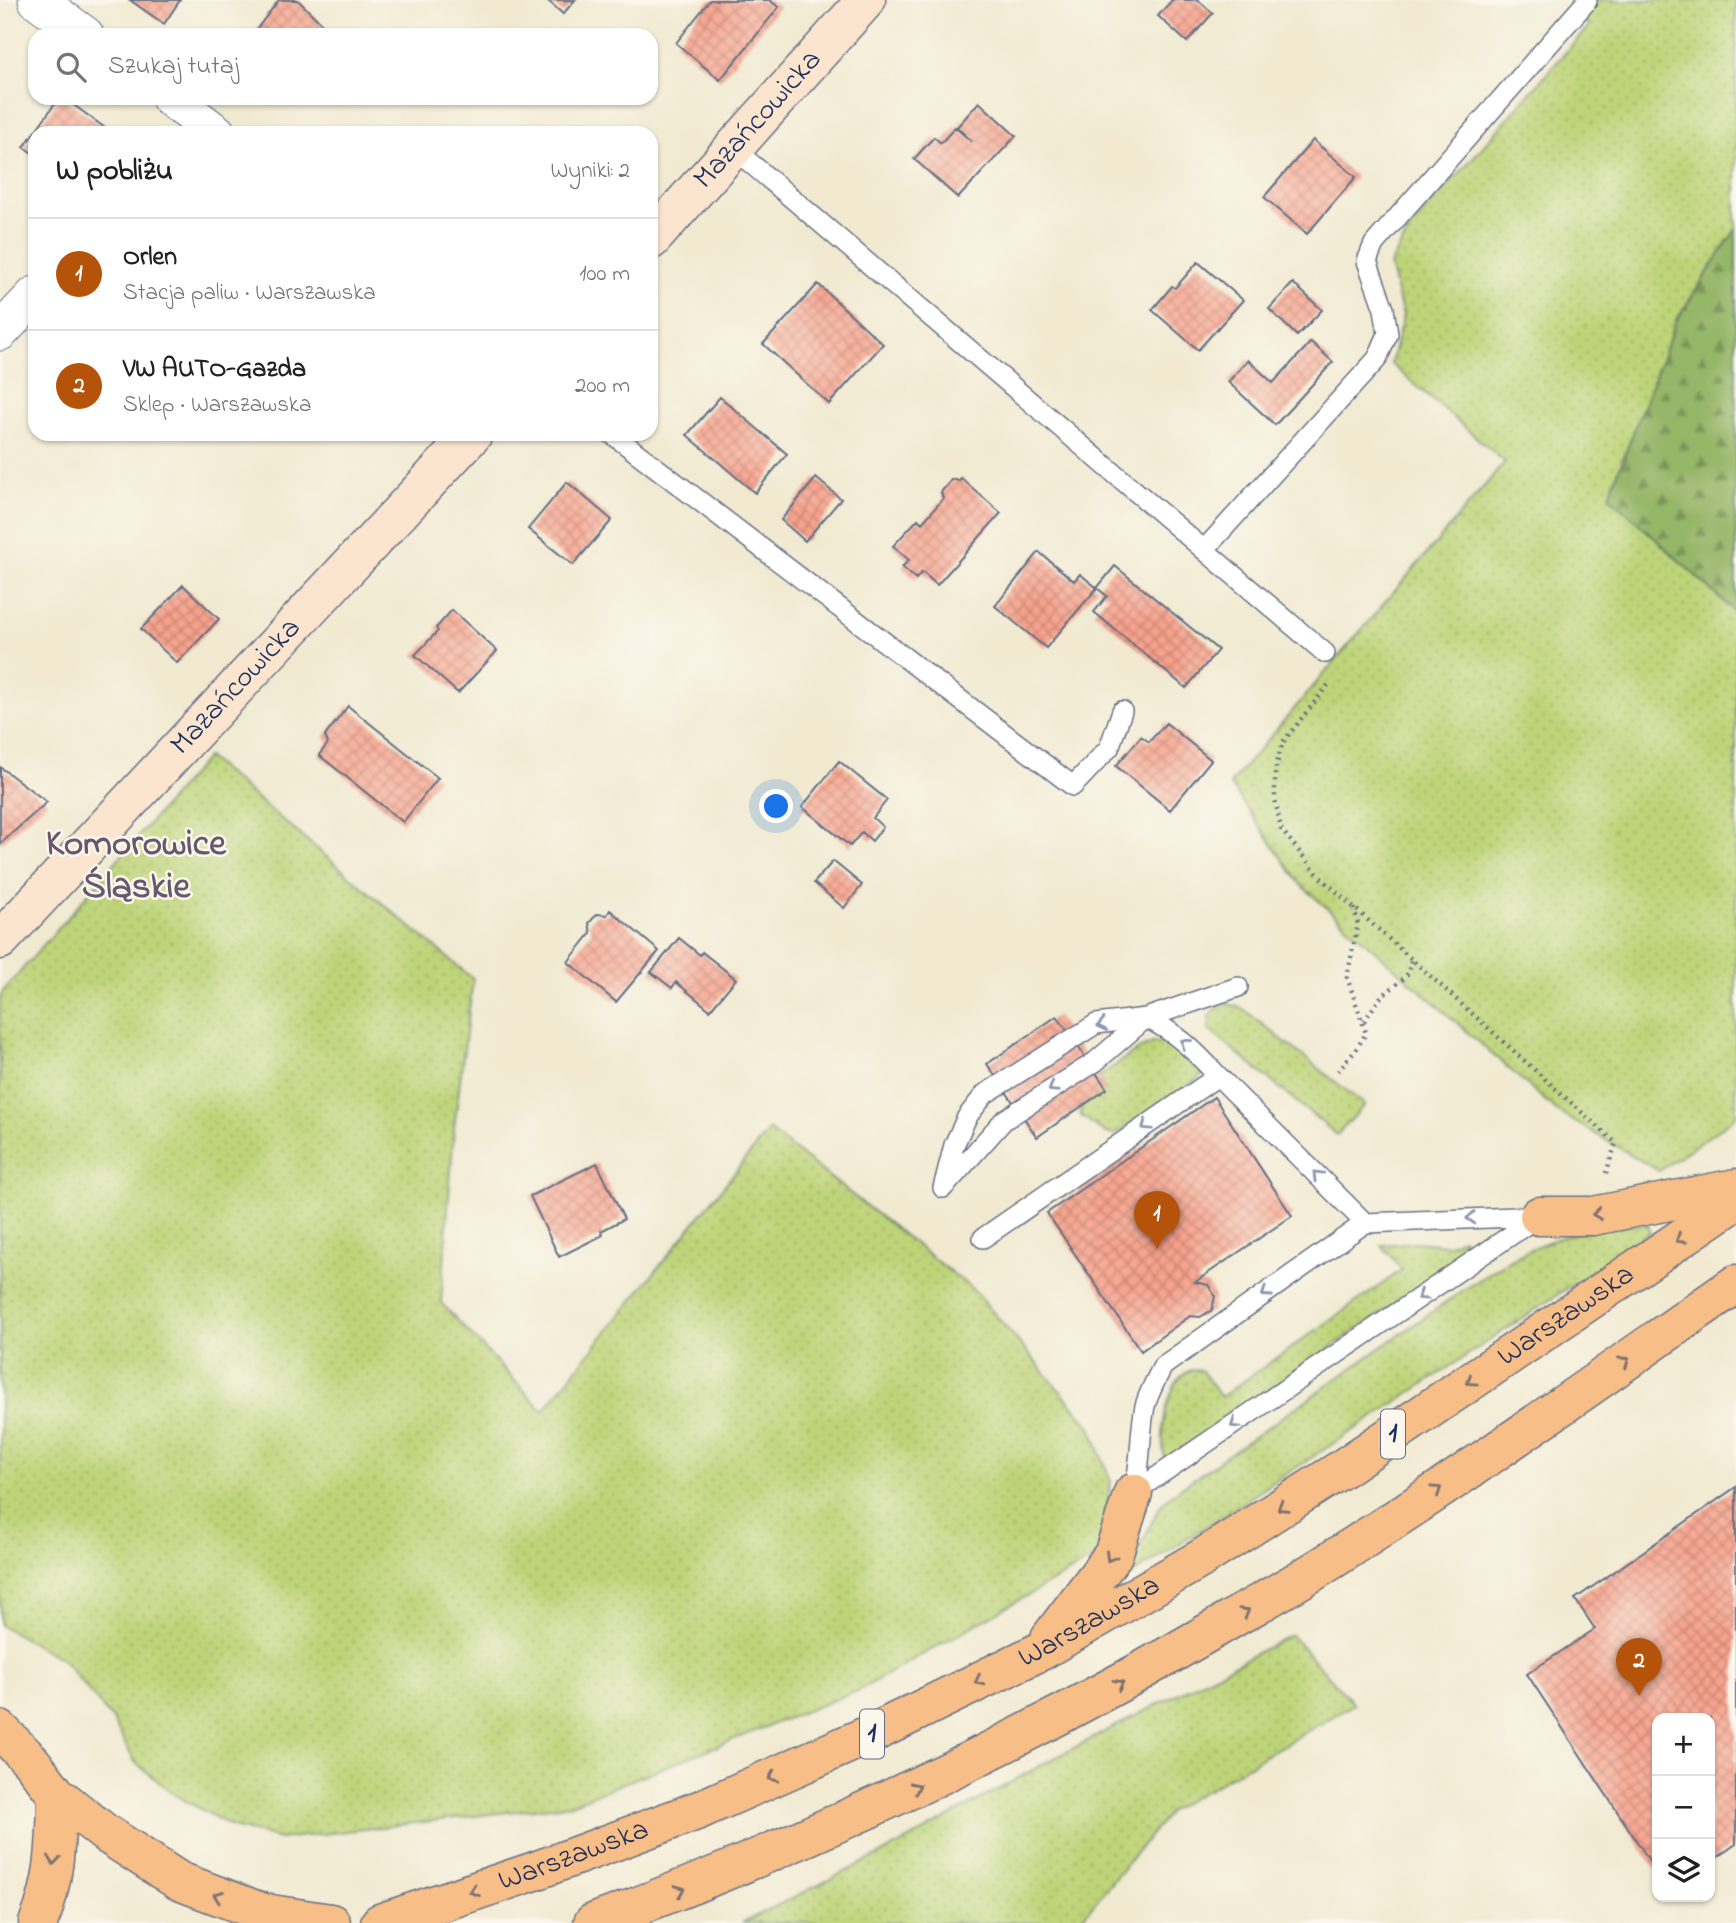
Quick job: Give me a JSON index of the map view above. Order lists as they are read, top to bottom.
{
  "streets": {
    "main road": ["Warszawska", "1"],
    "street": ["Mazańcowicka"]
  },
  "districts": ["Komorowice Śląskie"],
  "page": {
    "search": "Szukaj tutaj",
    "heading": ["W pobliżu", "Wyniki: 2"],
    "list": [
      {
        "mark": "1",
        "name": "Orlen",
        "note": "Stacja paliw · Warszawska",
        "value": "100 m"
      },
      {
        "mark": "2",
        "name": "VW AUTO-Gazda",
        "note": "Sklep · Warszawska",
        "value": "200 m"
      }
    ],
    "pins": ["1", "2"],
    "map_buttons": ["+", "−"]
  }
}
